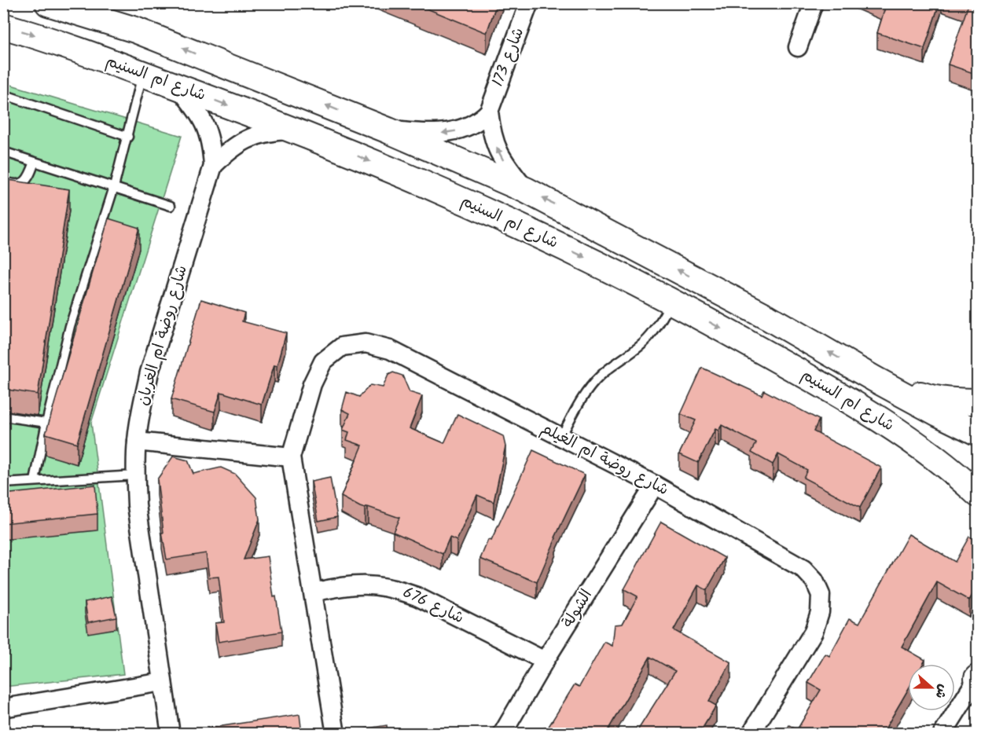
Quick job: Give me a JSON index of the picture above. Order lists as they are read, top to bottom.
{
  "streets": {
    "main road": ["شارع ام السنيم"],
    "street": [
      "شارع 173",
      "شارع روضة ام الغربان",
      "شارع روضة ام الغيلم",
      "شارع 676",
      "الشولة"
    ]
  },
  "crossings": [
    ["شارع ام السنيم", "شارع روضة ام الغربان"],
    ["شارع روضة ام الغيلم", "شارع 676"],
    ["شارع روضة ام الغيلم", "الشولة"],
    ["شارع 676", "الشولة"]
  ],
  "north": "right"
}
